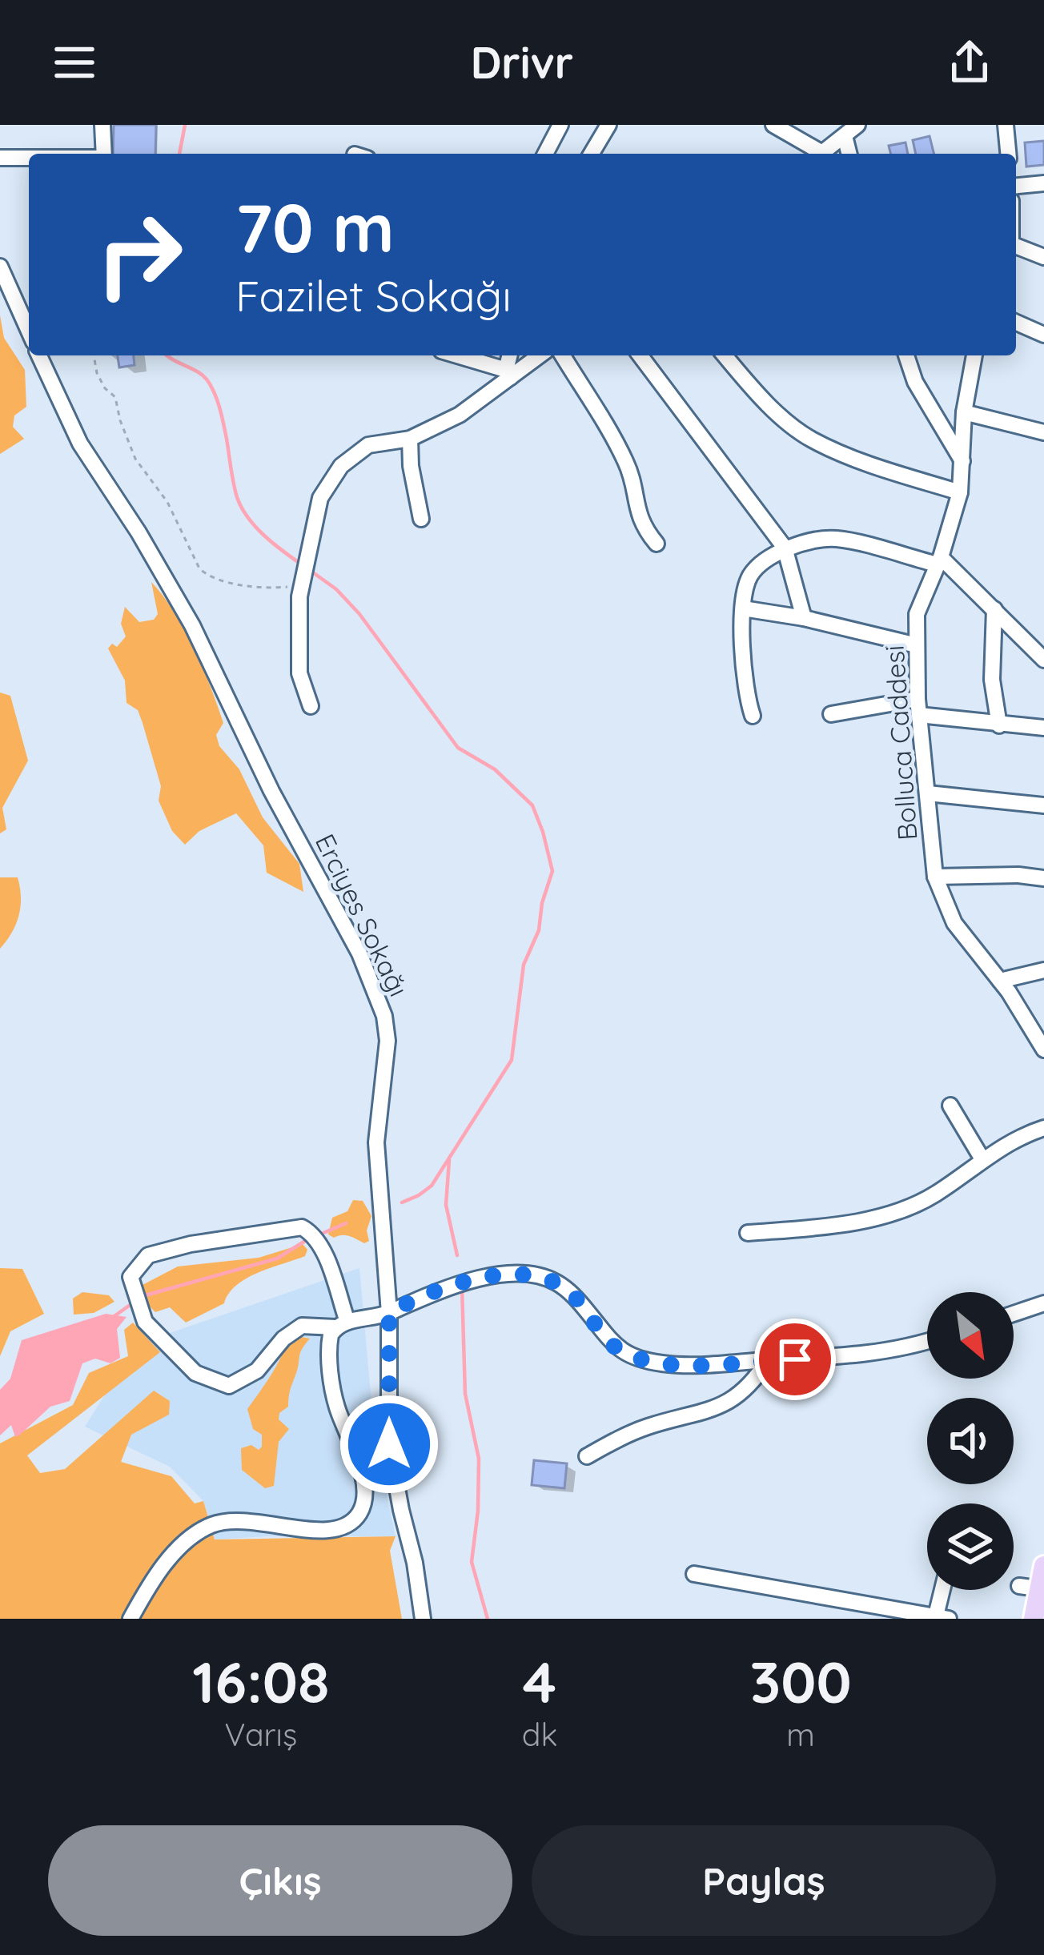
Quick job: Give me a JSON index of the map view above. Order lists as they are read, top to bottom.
{
  "streets": {
    "street": ["Bolluca Caddesi", "Erciyes Sokağı"]
  },
  "north": "bottom right",
  "page": {
    "header": "Drivr",
    "turn": ["70 m", "Fazilet Sokağı"],
    "eta": [
      "16:08",
      "Varış",
      "4",
      "dk",
      "300",
      "m"
    ],
    "buttons": ["Çıkış", "Paylaş"]
  }
}
